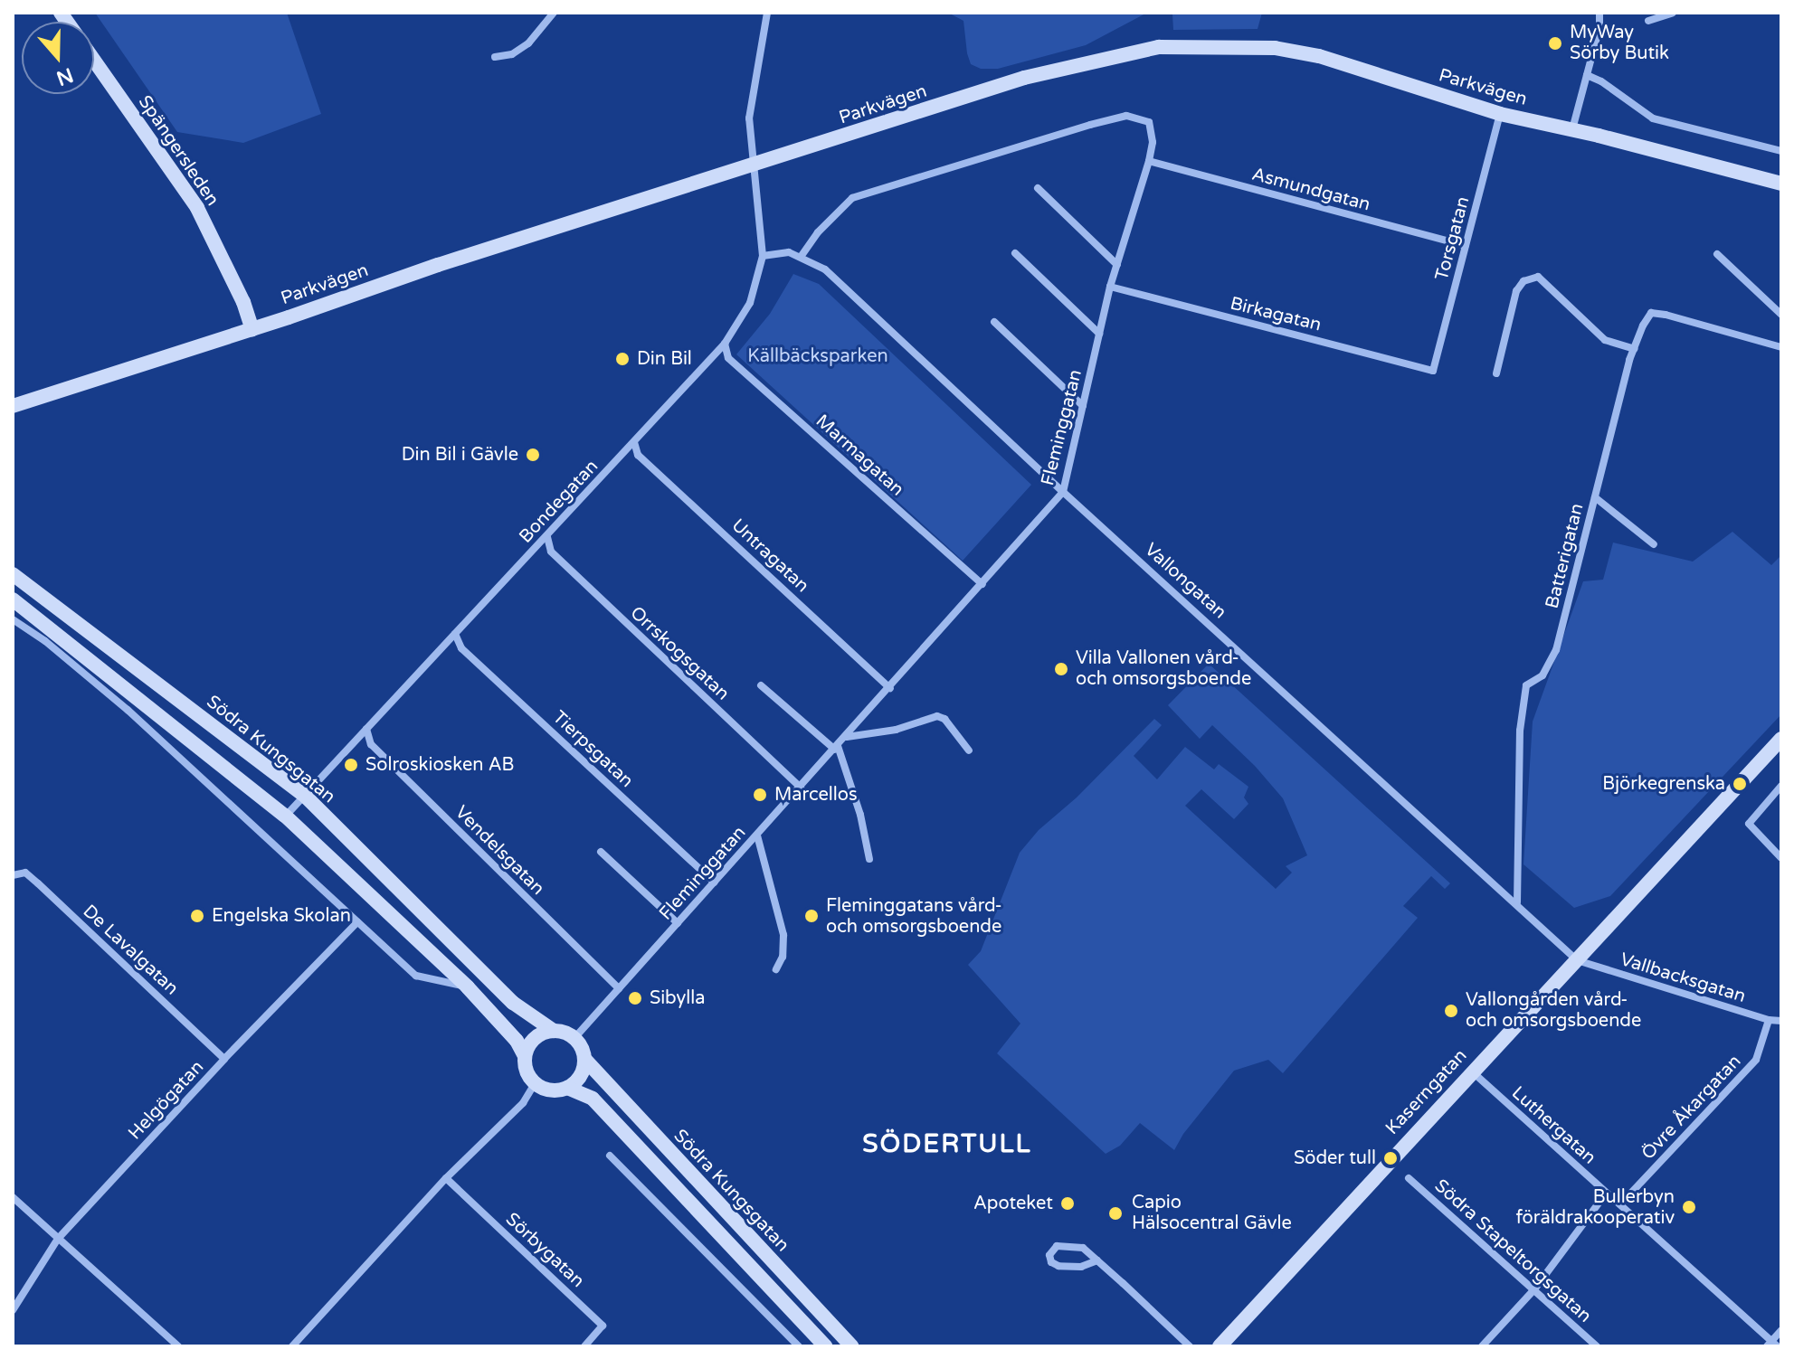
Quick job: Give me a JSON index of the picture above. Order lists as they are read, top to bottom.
{
  "streets": {
    "main road": [
      "Parkvägen",
      "Spängersleden",
      "Södra Kungsgatan",
      "Kaserngatan"
    ],
    "street": [
      "Asmundgatan",
      "Torsgatan",
      "Birkagatan",
      "Fleminggatan",
      "Marmagatan",
      "Bondegatan",
      "Untragatan",
      "Batterigatan",
      "Vallongatan",
      "Orrskogsgatan",
      "Tierpsgatan",
      "Vendelsgatan",
      "De Lavalgatan",
      "Vallbacksgatan",
      "Helgögatan",
      "Övre Åkargatan",
      "Luthergatan",
      "Sörbygatan",
      "Södra Stapeltorgsgatan"
    ]
  },
  "crossings": [
    ["Parkvägen", "Spängersleden"],
    ["Parkvägen", "Torsgatan"],
    ["Parkvägen", "Bondegatan"],
    ["Asmundgatan", "Torsgatan"],
    ["Asmundgatan", "Fleminggatan"],
    ["Torsgatan", "Birkagatan"],
    ["Birkagatan", "Fleminggatan"],
    ["Fleminggatan", "Marmagatan"],
    ["Fleminggatan", "Untragatan"],
    ["Fleminggatan", "Vallongatan"],
    ["Fleminggatan", "Orrskogsgatan"],
    ["Fleminggatan", "Södra Kungsgatan"],
    ["Fleminggatan", "Tierpsgatan"],
    ["Fleminggatan", "Vendelsgatan"],
    ["Marmagatan", "Bondegatan"],
    ["Bondegatan", "Untragatan"],
    ["Bondegatan", "Vallongatan"],
    ["Bondegatan", "Orrskogsgatan"],
    ["Bondegatan", "Södra Kungsgatan"],
    ["Bondegatan", "Tierpsgatan"],
    ["Bondegatan", "Vendelsgatan"],
    ["Batterigatan", "Vallongatan"],
    ["Vallongatan", "Vallbacksgatan"],
    ["Vallongatan", "Kaserngatan"],
    ["De Lavalgatan", "Helgögatan"],
    ["Vallbacksgatan", "Kaserngatan"],
    ["Vallbacksgatan", "Övre Åkargatan"],
    ["Kaserngatan", "Luthergatan"],
    ["Övre Åkargatan", "Luthergatan"]
  ],
  "districts": ["SÖDERTULL"],
  "parks": ["Källbäcksparken"],
  "places": [
    "MyWay Sörby Butik",
    "Din Bil",
    "Din Bil i Gävle",
    "Villa Vallonen vård- och omsorgsboende",
    "Solroskiosken AB",
    "Björkegrenska",
    "Marcellos",
    "Engelska Skolan",
    "Fleminggatans vård- och omsorgsboende",
    "Sibylla",
    "Vallongården vård- och omsorgsboende",
    "Söder tull",
    "Apoteket",
    "Bullerbyn föräldrakooperativ",
    "Capio Hälsocentral Gävle"
  ],
  "north": "bottom"
}
